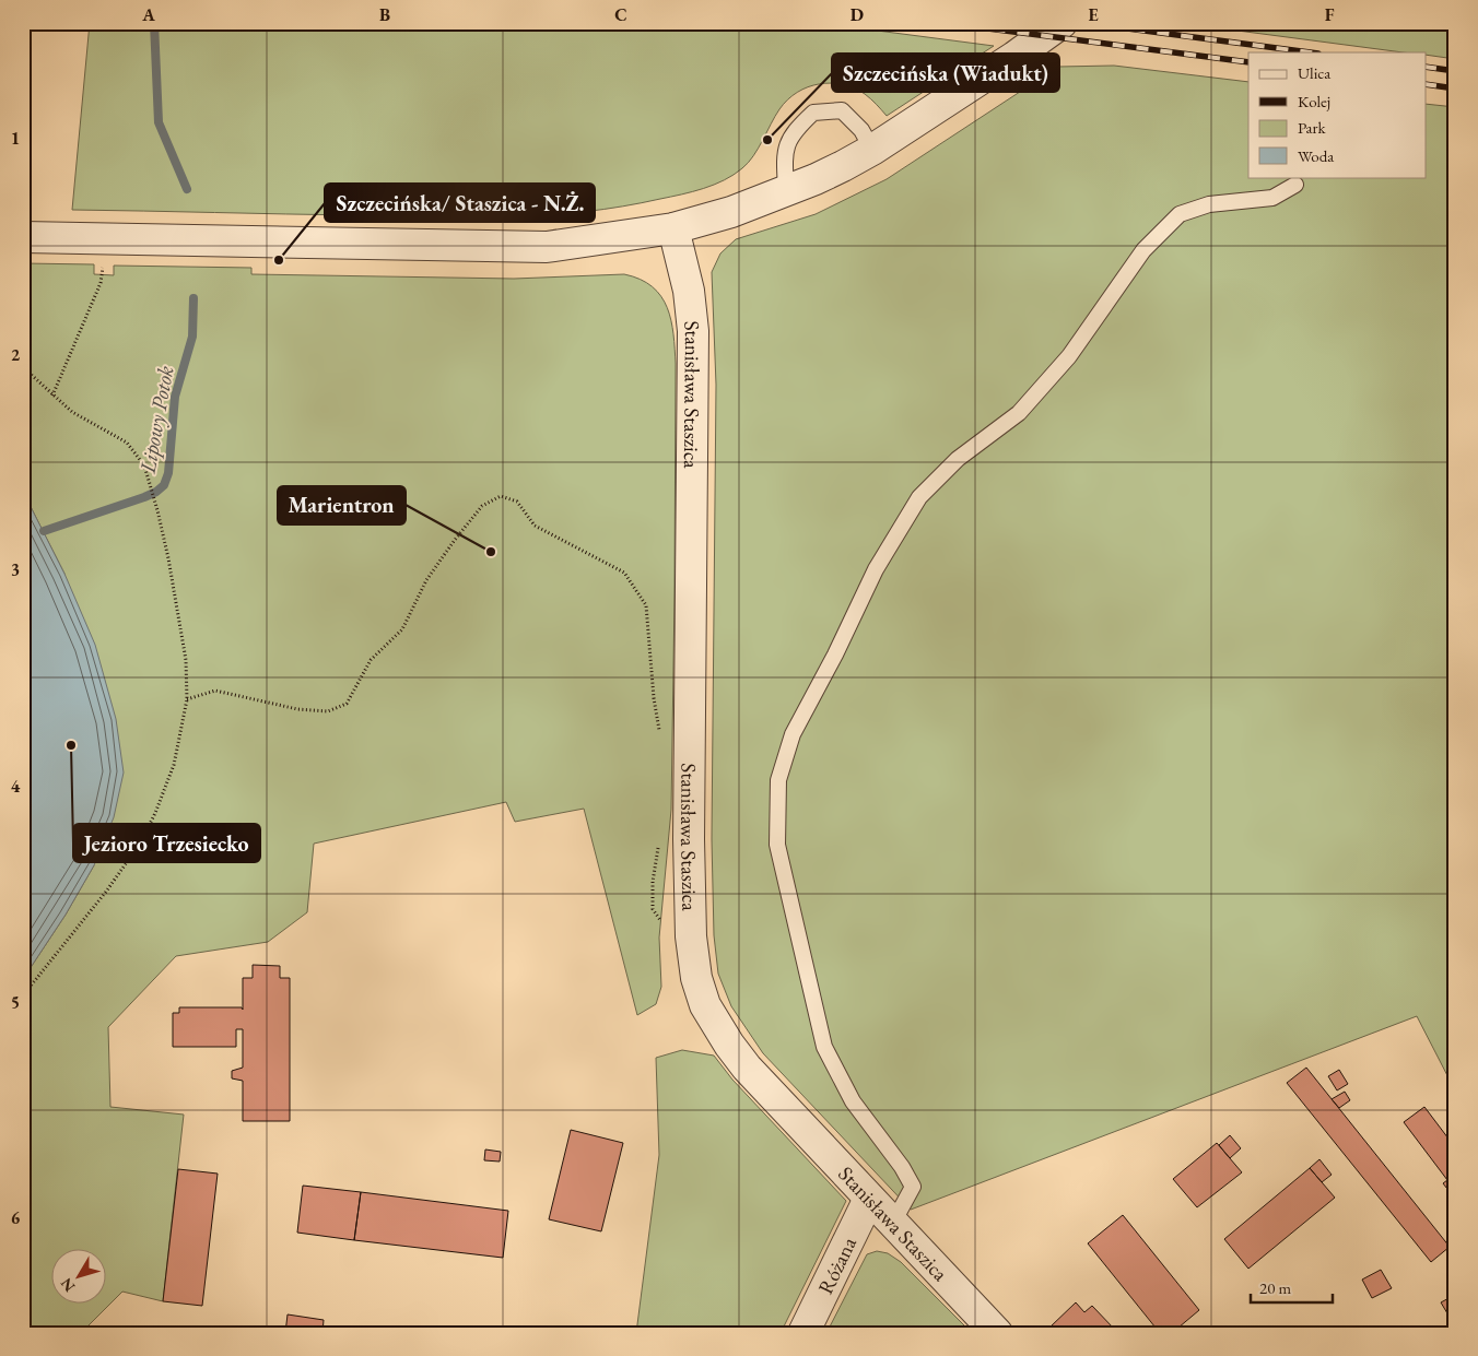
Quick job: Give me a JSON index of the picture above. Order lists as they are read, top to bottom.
{
  "streets": {
    "street": ["Stanisława Staszica", "Różana"]
  },
  "crossings": [
    ["Stanisława Staszica", "Różana"]
  ],
  "water": ["Lipowy Potok"],
  "places": [
    "Szczecińska (Wiadukt)",
    "Szczecińska/ Staszica - N.Ż.",
    "Marientron",
    "Jezioro Trzesiecko"
  ],
  "legend": [
    "Ulica",
    "Kolej",
    "Park",
    "Woda"
  ],
  "scale_bar": "20 m",
  "north": "bottom left",
  "grid": {
    "columns": [
      "A",
      "B",
      "C",
      "D",
      "E",
      "F"
    ],
    "rows": [
      "1",
      "2",
      "3",
      "4",
      "5",
      "6"
    ]
  }
}
